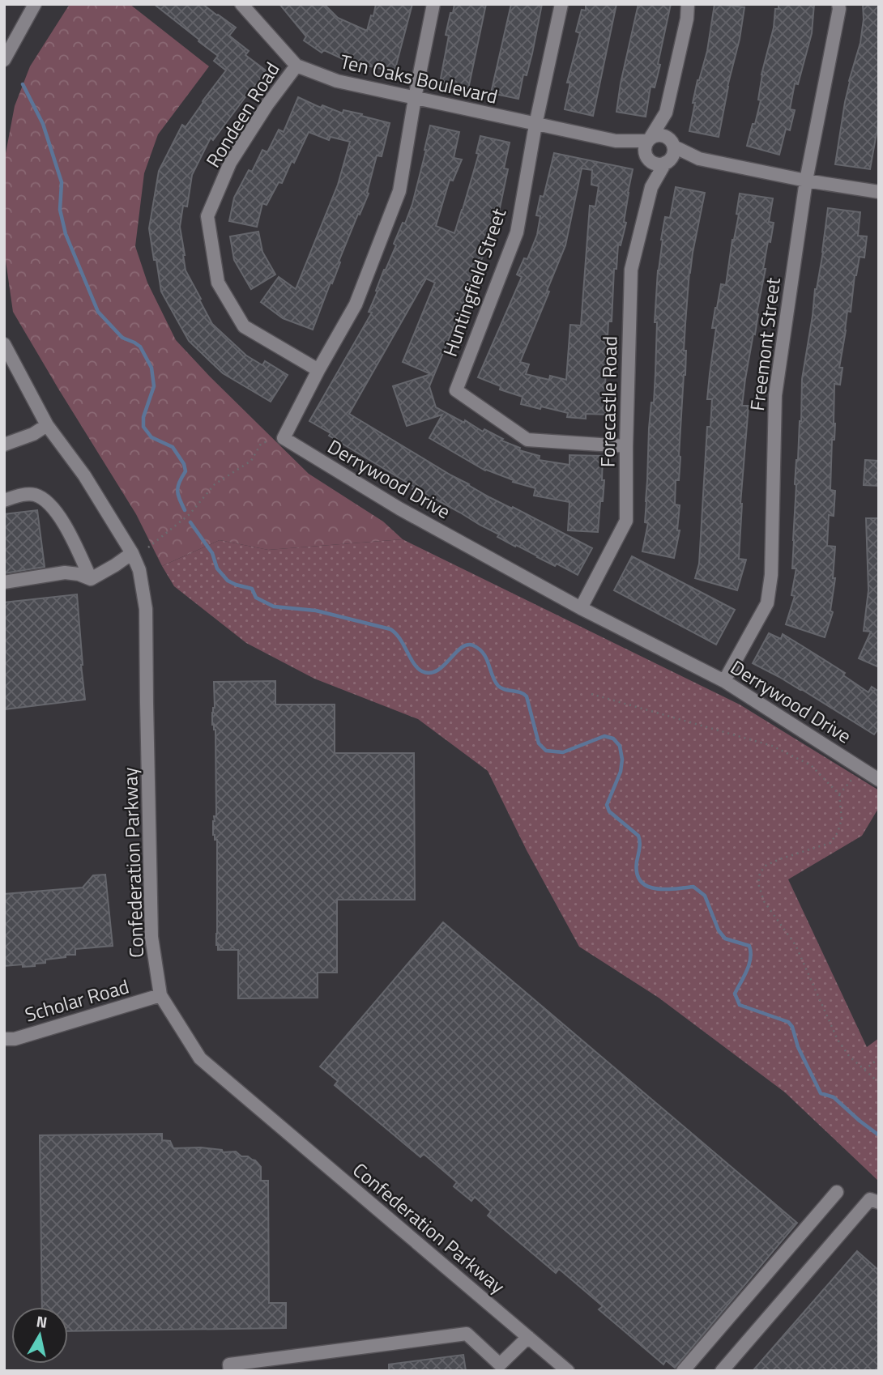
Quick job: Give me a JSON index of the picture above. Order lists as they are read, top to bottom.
{
  "streets": {
    "street": [
      "Ten Oaks Boulevard",
      "Rondeen Road",
      "Huntingfield Street",
      "Freemont Street",
      "Forecastle Road",
      "Derrywood Drive",
      "Confederation Parkway",
      "Scholar Road"
    ]
  },
  "crossings": [
    ["Ten Oaks Boulevard", "Rondeen Road"],
    ["Ten Oaks Boulevard", "Huntingfield Street"],
    ["Ten Oaks Boulevard", "Forecastle Road"],
    ["Huntingfield Street", "Forecastle Road"],
    ["Freemont Street", "Derrywood Drive"],
    ["Forecastle Road", "Derrywood Drive"],
    ["Confederation Parkway", "Scholar Road"]
  ],
  "north": "top"
}
